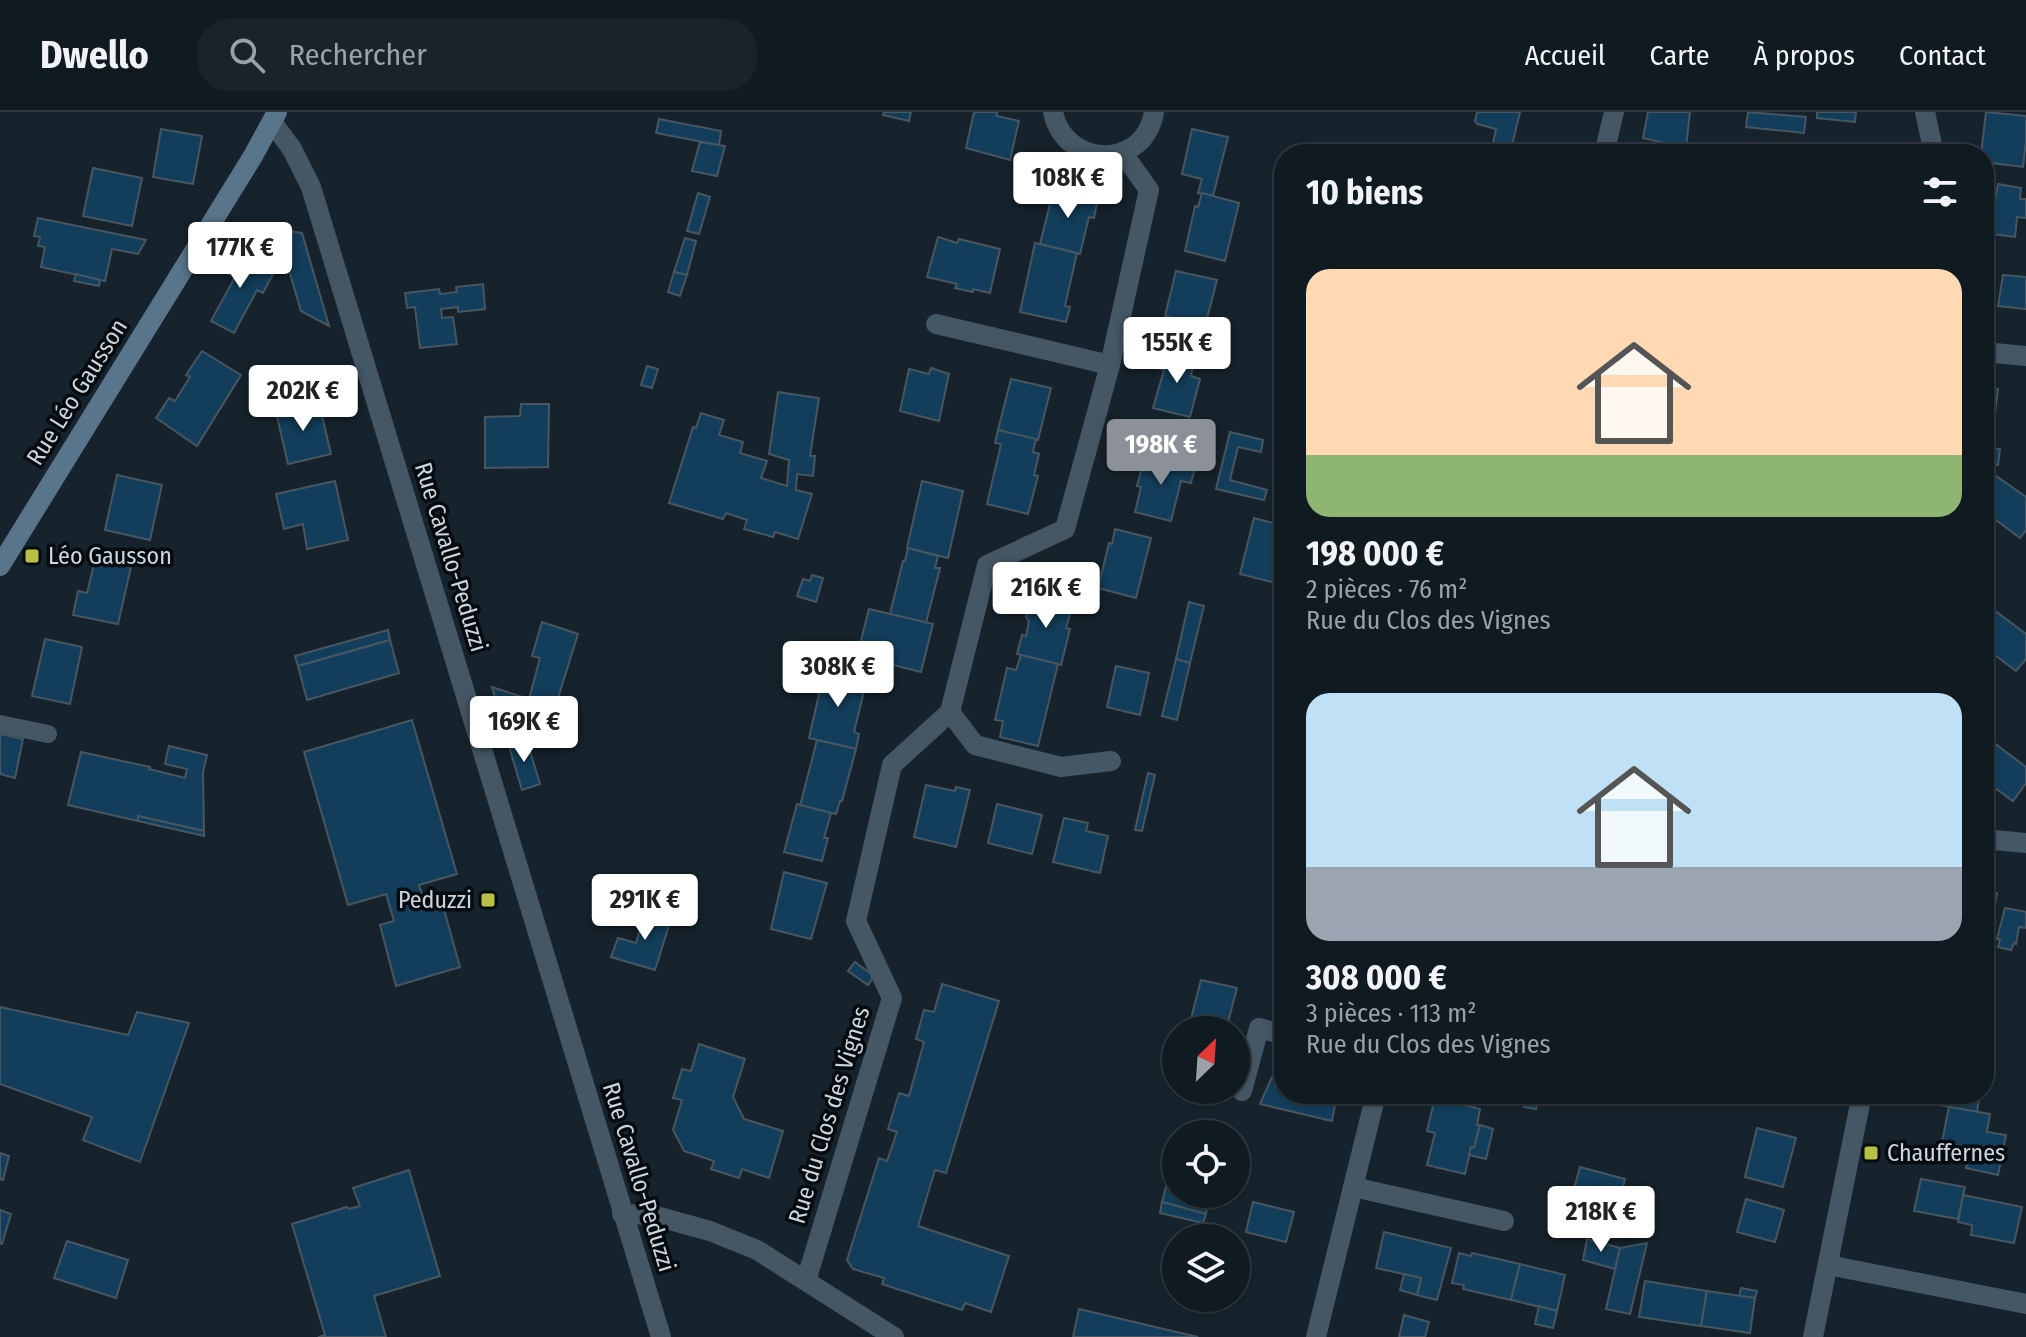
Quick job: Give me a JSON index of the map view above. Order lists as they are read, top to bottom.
{
  "streets": {
    "street": ["Rue Léo Gausson", "Rue Cavallo-Peduzzi", "Rue du Clos des Vignes"]
  },
  "crossings": [
    ["Rue Léo Gausson", "Rue Cavallo-Peduzzi"]
  ],
  "places": {
    "transit": ["Léo Gausson", "Peduzzi", "Chauffernes"]
  },
  "north": "top right",
  "page": {
    "header": "Dwello",
    "search": "Rechercher",
    "nav": [
      "Accueil",
      "Carte",
      "À propos",
      "Contact"
    ],
    "heading": "10 biens",
    "price": [
      "108K €",
      "177K €",
      "155K €",
      "202K €",
      "198K €",
      "216K €",
      "308K €",
      "169K €",
      "291K €",
      "218K €"
    ],
    "list": [
      {
        "name": "198 000 €",
        "note": "2 pièces · 76 m² · Rue du Clos des Vignes"
      },
      {
        "name": "308 000 €",
        "note": "3 pièces · 113 m² · Rue du Clos des Vignes"
      }
    ]
  }
}
